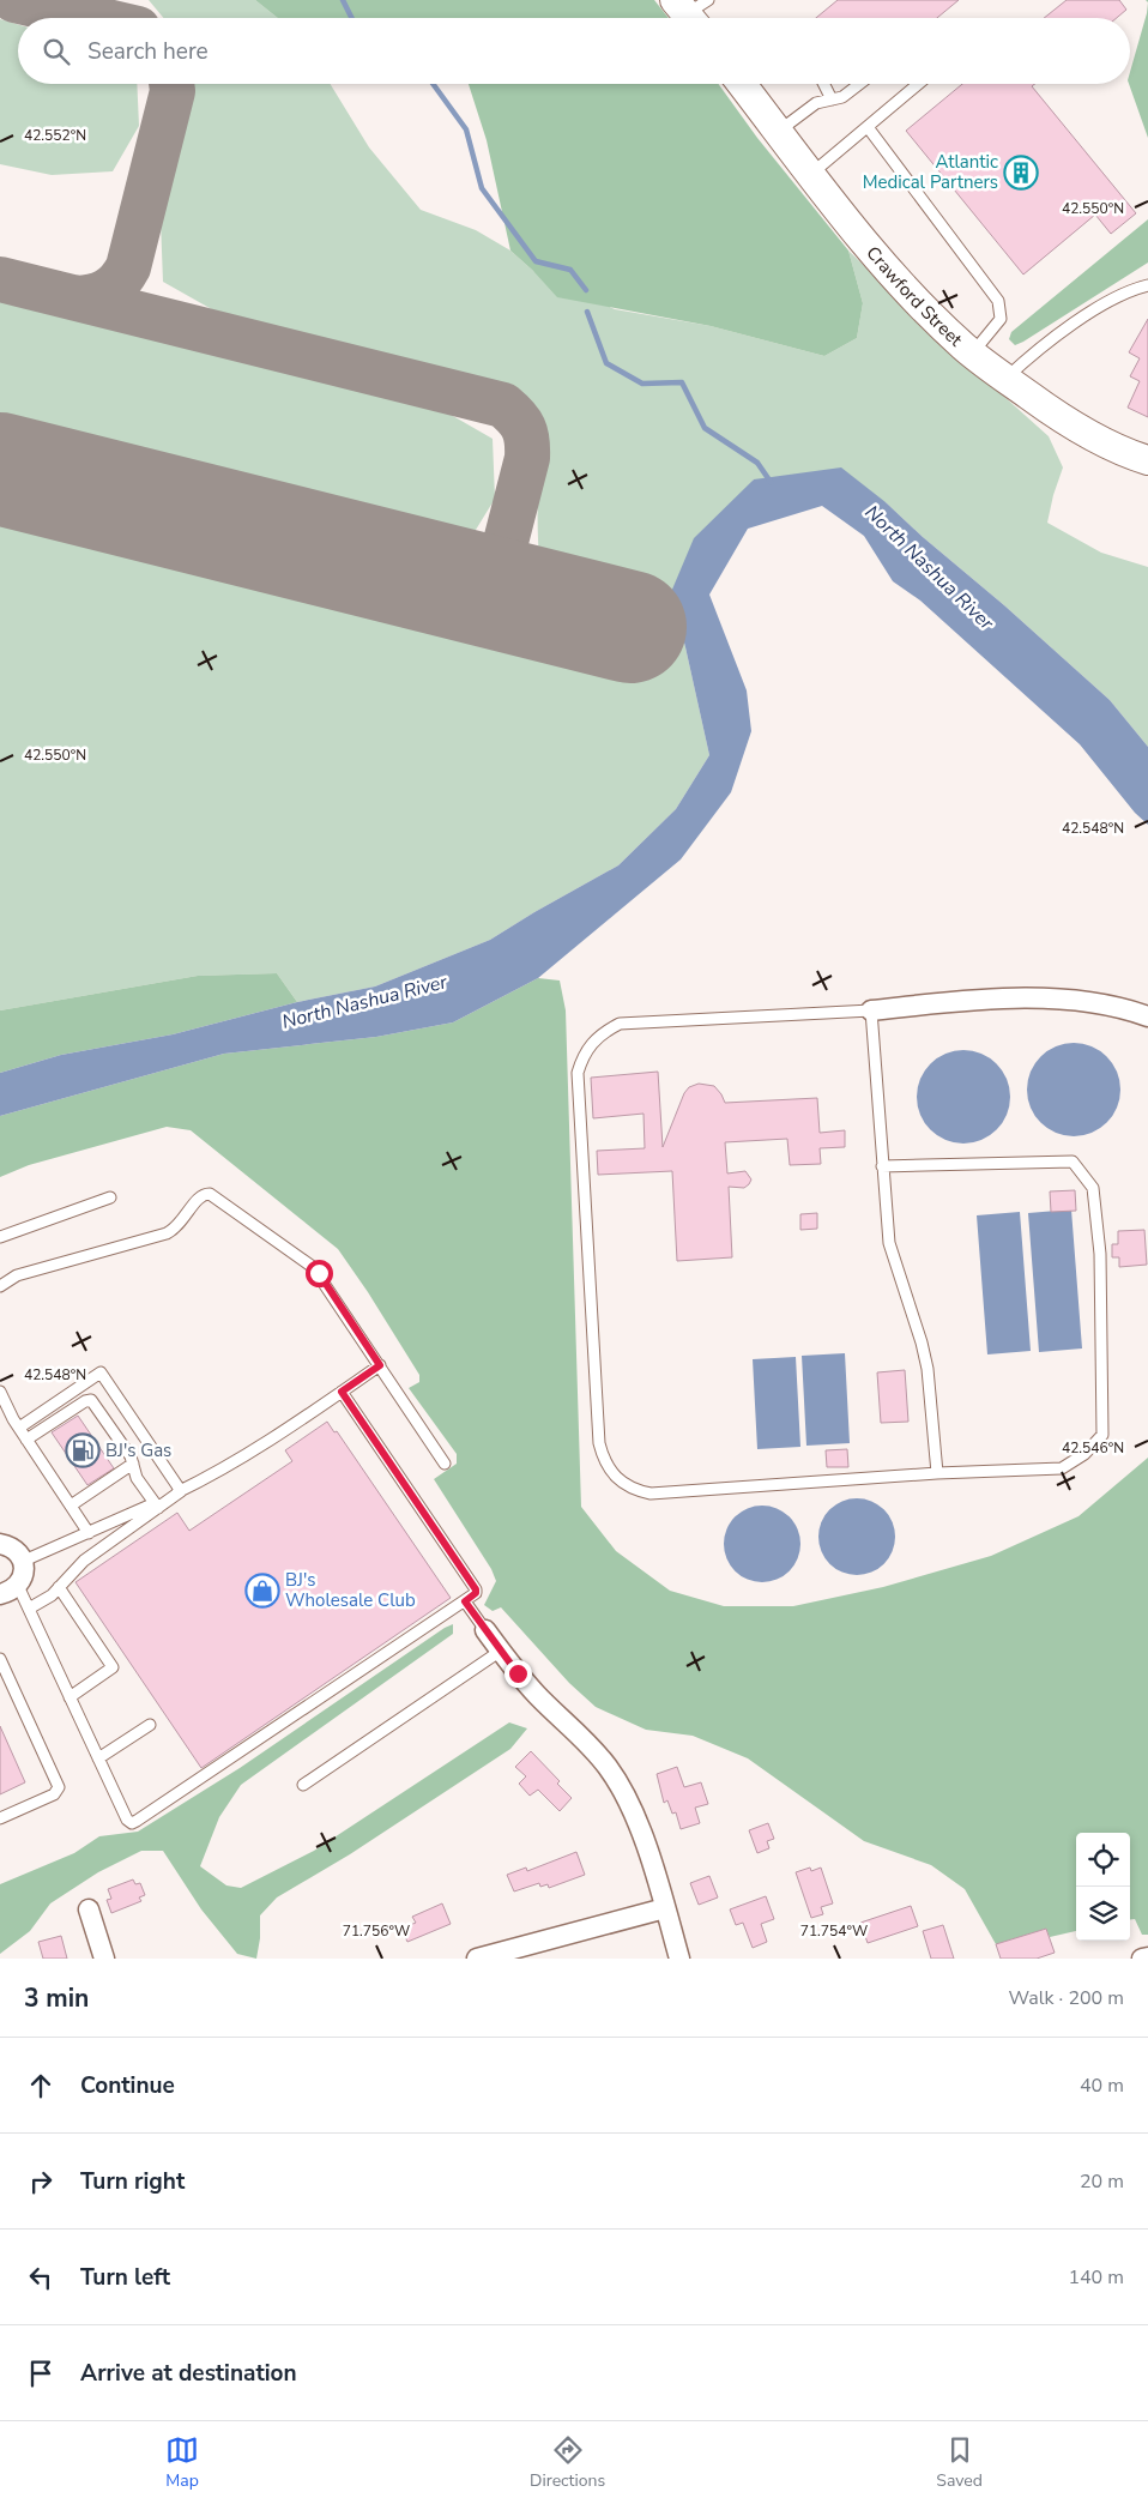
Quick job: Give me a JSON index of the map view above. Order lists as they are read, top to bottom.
{
  "streets": {
    "main road": ["Crawford Street"]
  },
  "water": ["North Nashua River"],
  "places": {
    "building": ["Atlantic Medical Partners"],
    "fuel station": ["BJ's Gas"],
    "shop": ["BJ's Wholesale Club"]
  },
  "page": {
    "search": "Search here",
    "heading": ["3 min", "Walk · 200 m"],
    "list": [
      ["Continue", "40 m"],
      ["Turn right", "20 m"],
      ["Turn left", "140 m"],
      "Arrive at destination"
    ],
    "nav": ["Map", "Directions", "Saved"]
  },
  "coordinates": [
    "42.552°N",
    "42.550°N",
    "42.548°N",
    "42.546°N",
    "71.756°W",
    "71.754°W"
  ]
}
